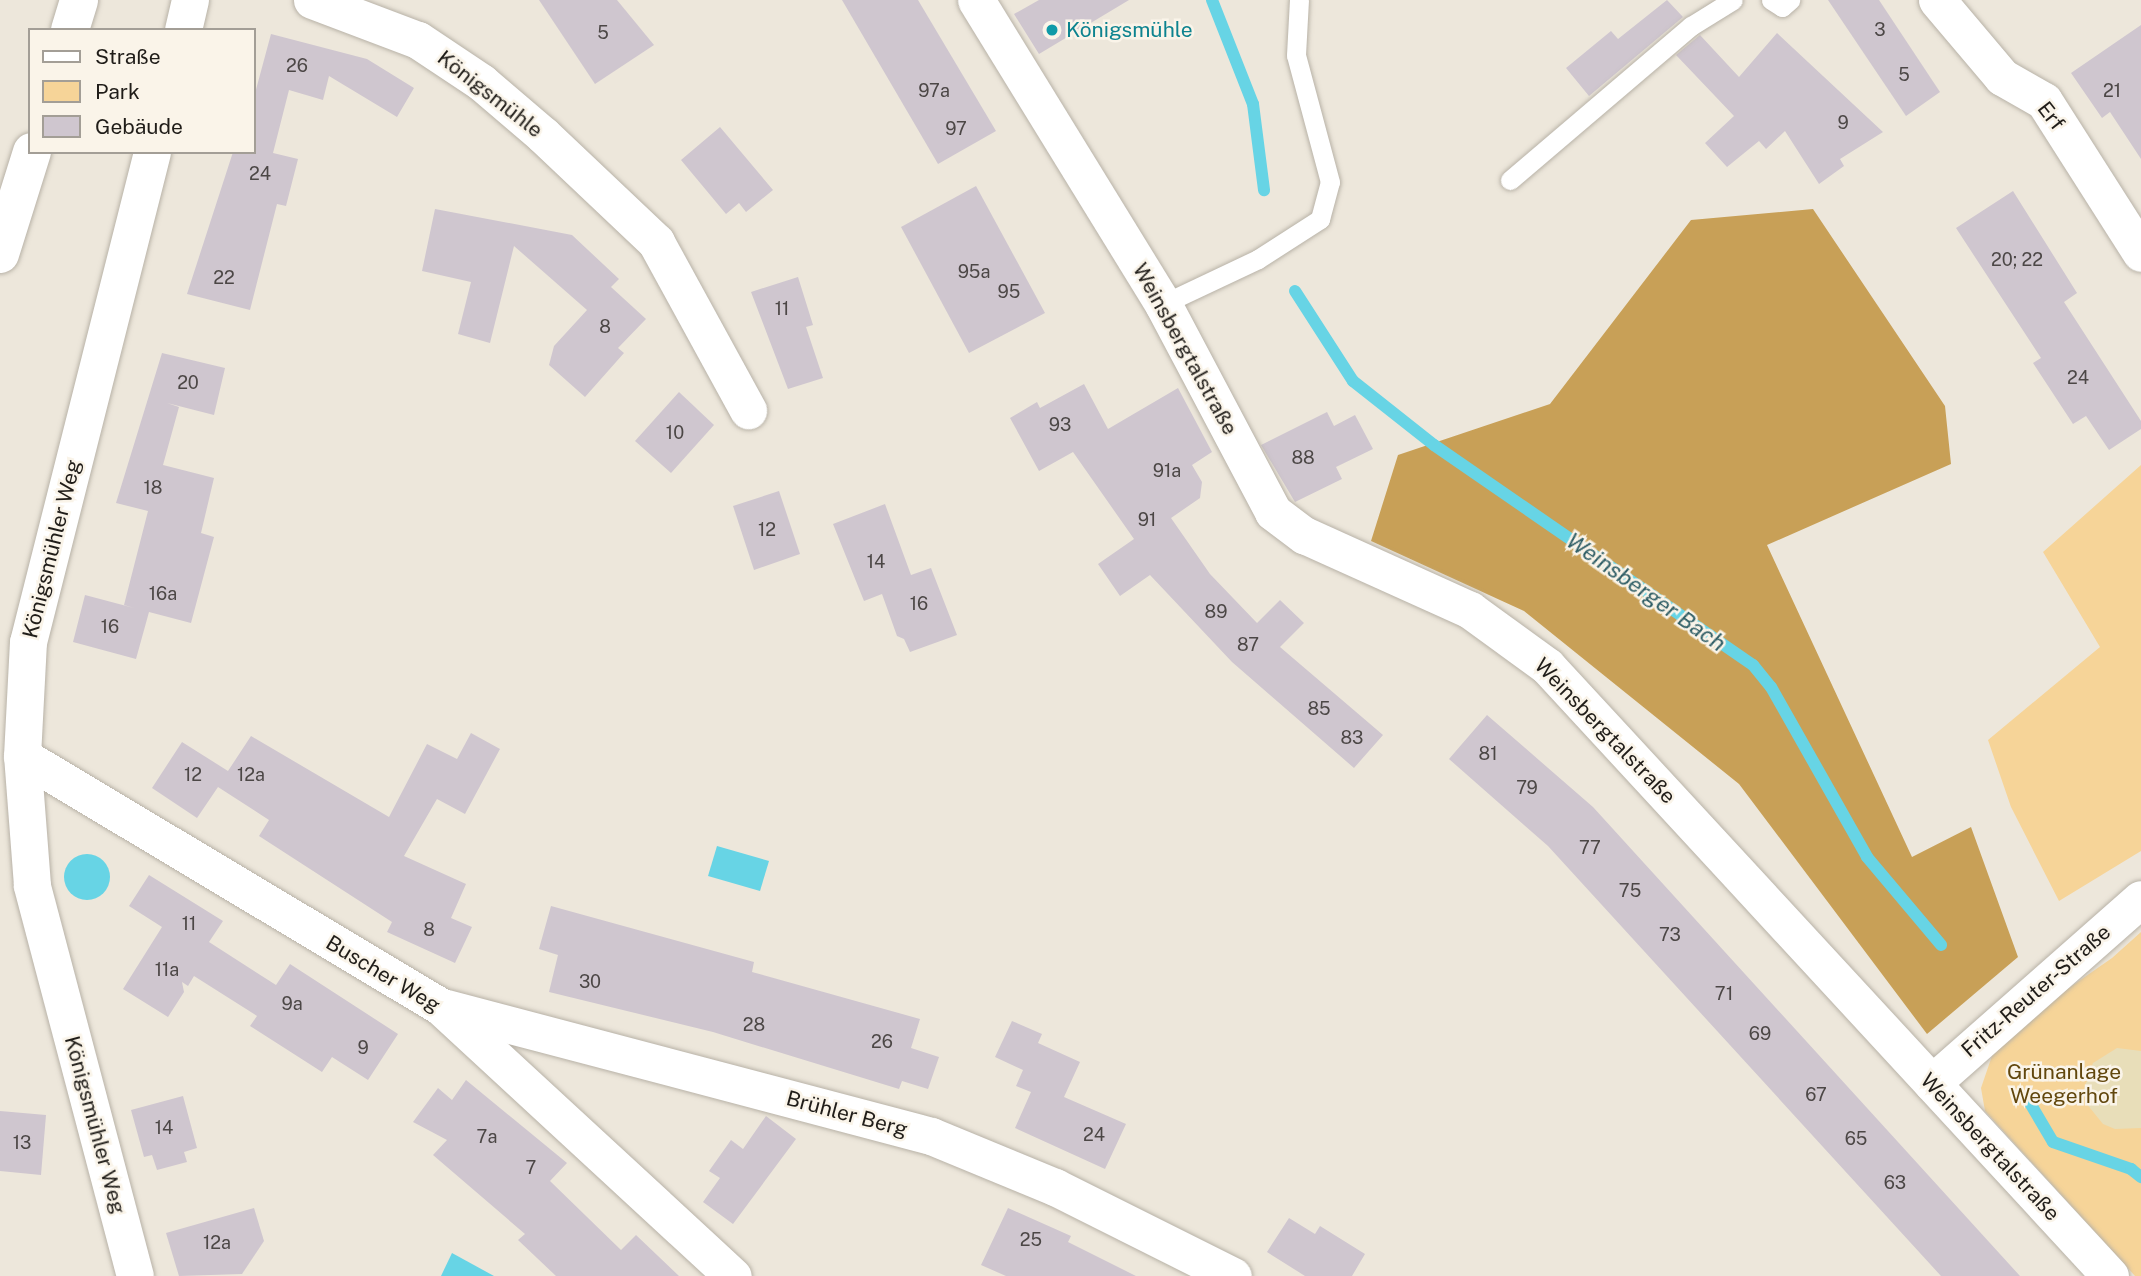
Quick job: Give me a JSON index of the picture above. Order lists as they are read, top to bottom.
{
  "streets": {
    "street": [
      "Königsmühle",
      "Erf",
      "Weinsbergtalstraße",
      "Königsmühler Weg",
      "Buscher Weg",
      "Fritz-Reuter-Straße",
      "Brühler Berg"
    ]
  },
  "crossings": [
    ["Weinsbergtalstraße", "Fritz-Reuter-Straße"],
    ["Königsmühler Weg", "Buscher Weg"],
    ["Buscher Weg", "Brühler Berg"]
  ],
  "water": ["Weinsberger Bach"],
  "parks": ["Grünanlage Weegerhof"],
  "places": ["Königsmühle"],
  "house_numbers": [
    "3",
    "5",
    "26",
    "5",
    "97a",
    "21",
    "9",
    "97",
    "24",
    "20; 22",
    "95a",
    "22",
    "95",
    "11",
    "8",
    "24",
    "20",
    "93",
    "10",
    "88",
    "91a",
    "18",
    "91",
    "12",
    "14",
    "16a",
    "16",
    "89",
    "16",
    "87",
    "85",
    "83",
    "81",
    "12",
    "12a",
    "79",
    "77",
    "75",
    "11",
    "8",
    "73",
    "11a",
    "30",
    "71",
    "9a",
    "28",
    "69",
    "26",
    "9",
    "67",
    "14",
    "24",
    "7a",
    "65",
    "13",
    "7",
    "63",
    "25",
    "12a"
  ],
  "legend": ["Straße", "Park", "Gebäude"]
}
